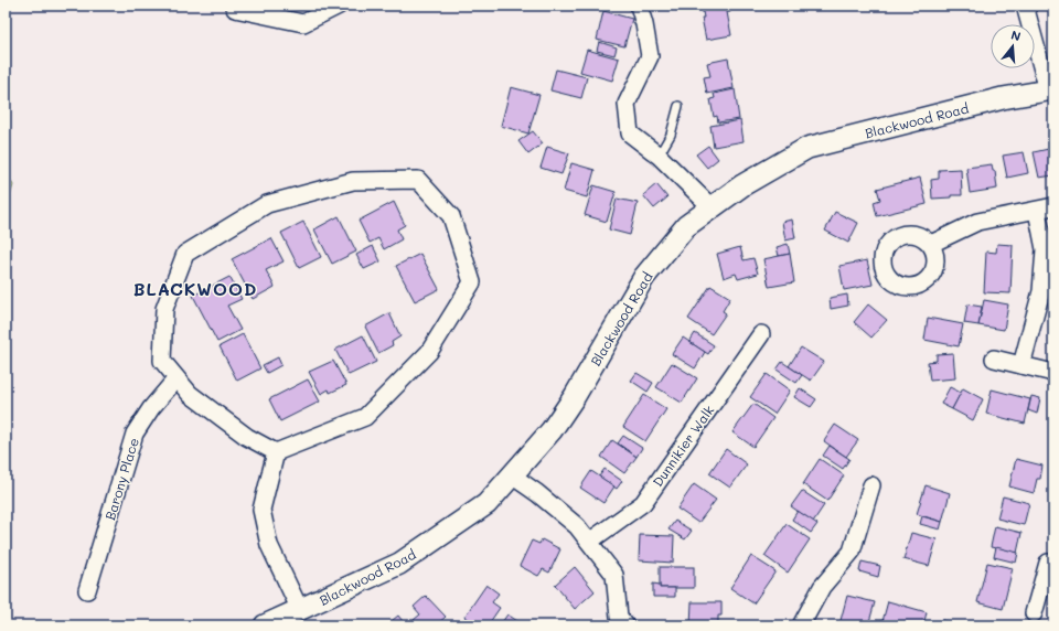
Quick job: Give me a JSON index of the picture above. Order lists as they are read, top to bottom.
{
  "streets": {
    "street": ["Blackwood Road", "Dunnikier Walk", "Barony Place"]
  },
  "districts": ["BLACKWOOD"],
  "north": "top"
}
